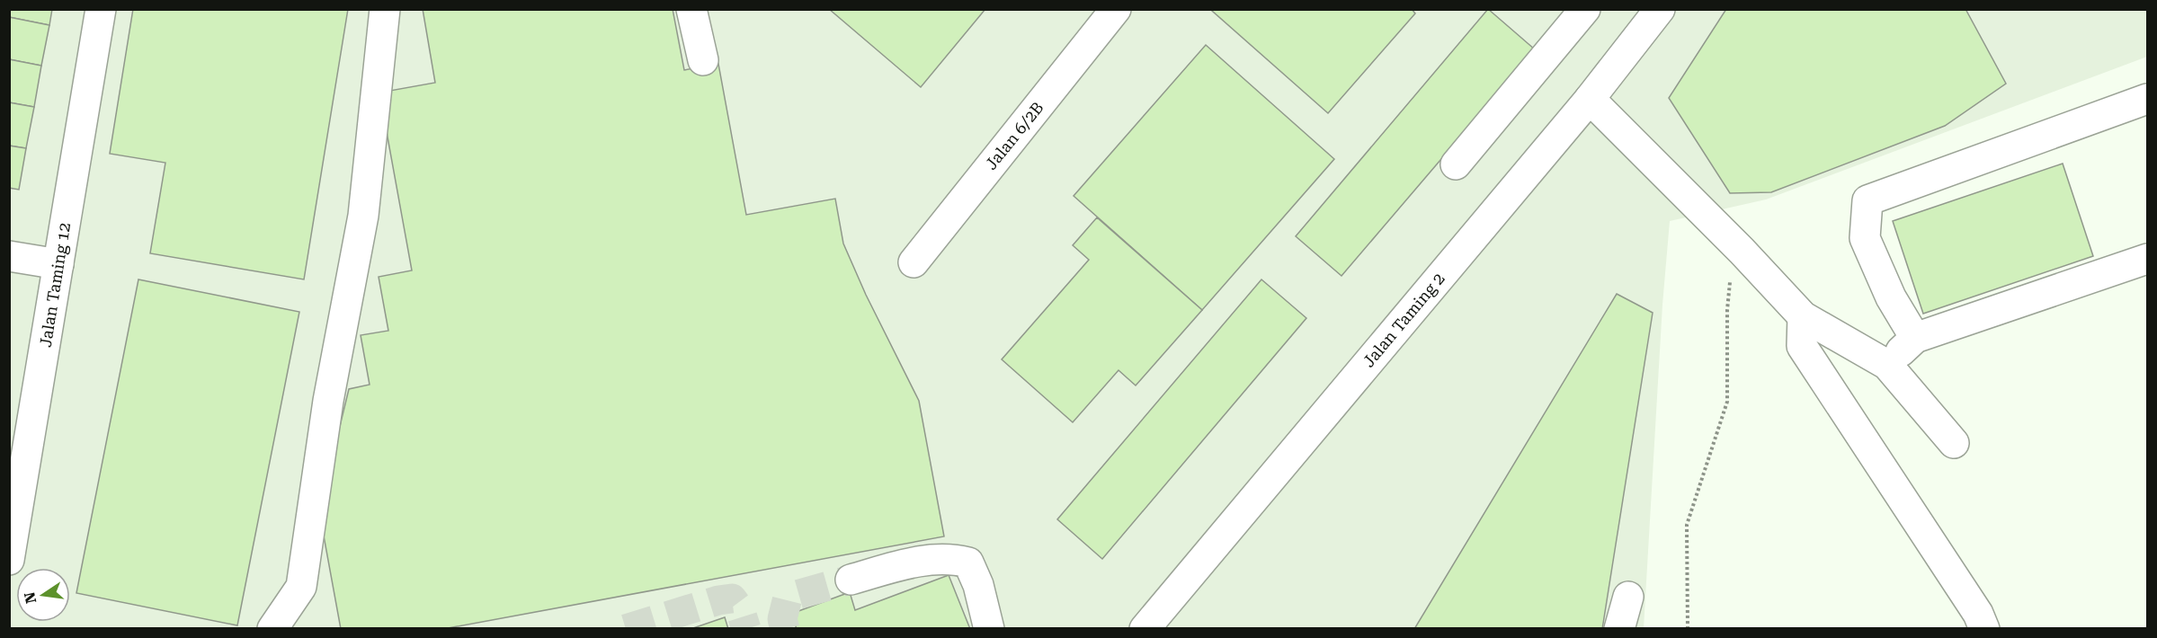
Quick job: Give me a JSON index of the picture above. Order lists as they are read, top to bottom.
{
  "streets": {
    "street": ["Jalan 6/2B", "Jalan Taming 12", "Jalan Taming 2"]
  },
  "north": "left"
}
